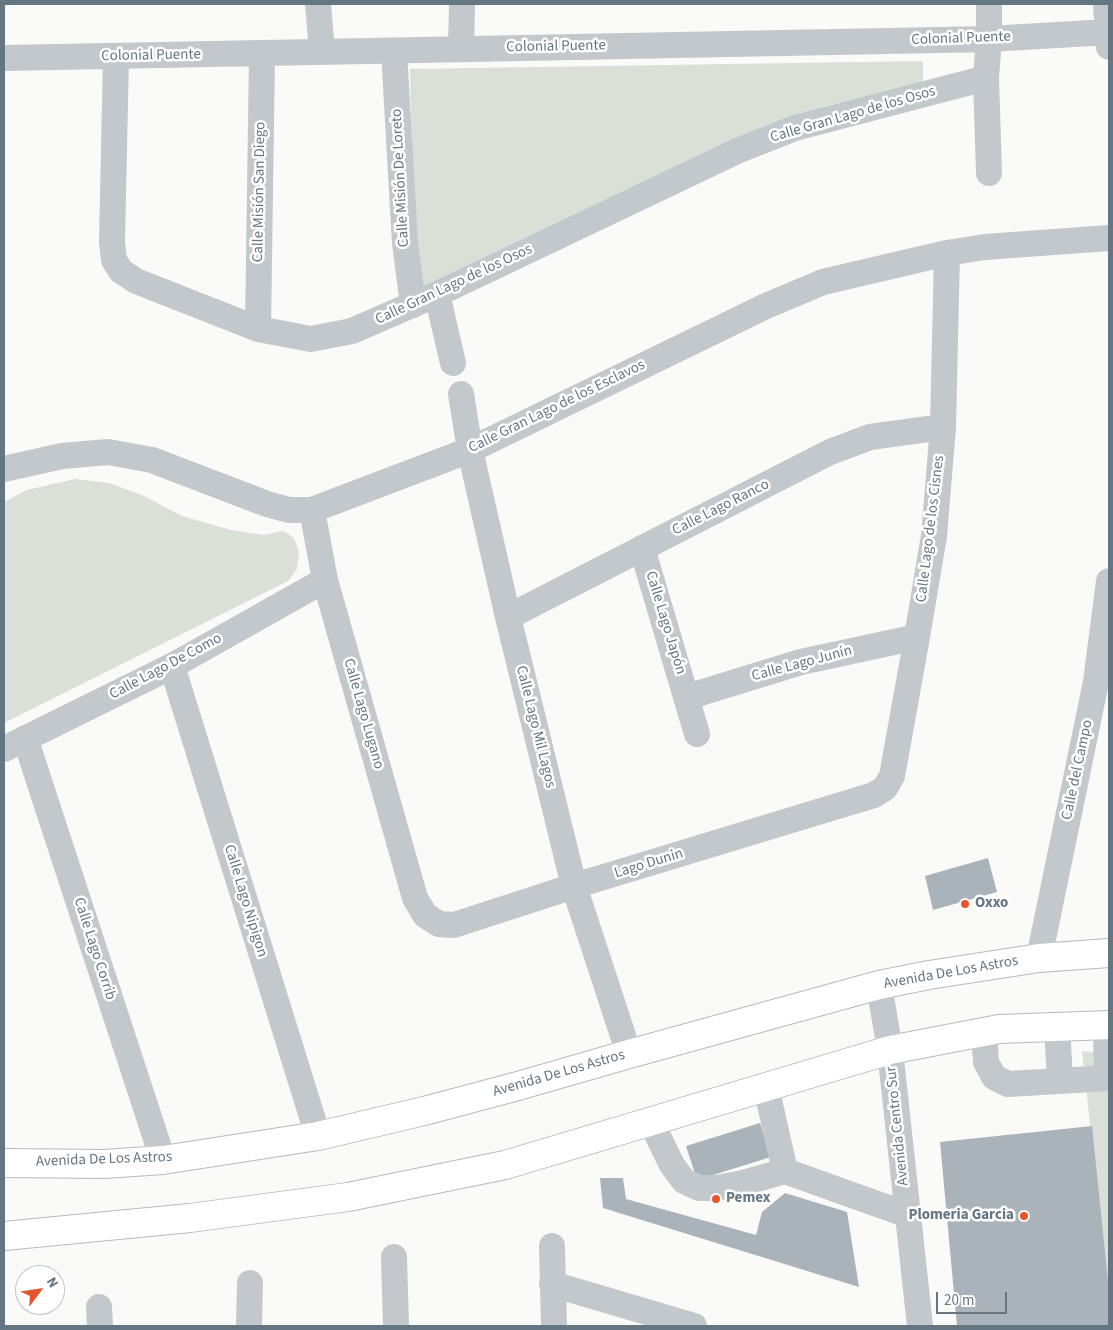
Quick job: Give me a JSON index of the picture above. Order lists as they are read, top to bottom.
{
  "streets": {
    "main road": ["Avenida De Los Astros"],
    "street": [
      "Colonial Puente",
      "Calle Gran Lago de los Osos",
      "Calle Misión De Loreto",
      "Calle Misión San Diego",
      "Calle Gran Lago de los Esclavos",
      "Calle Lago Ranco",
      "Calle Lago de los Cisnes",
      "Calle Lago Japón",
      "Calle Lago Junín",
      "Calle Lago De Como",
      "Calle Lago Lugano",
      "Calle Lago Mil Lagos",
      "Calle del Campo",
      "Lago Dunin",
      "Calle Lago Nipigon",
      "Calle Lago Corrib",
      "Avenida Centro Sur"
    ]
  },
  "crossings": [
    ["Colonial Puente", "Calle Gran Lago de los Osos"],
    ["Colonial Puente", "Calle Misión De Loreto"],
    ["Colonial Puente", "Calle Misión San Diego"],
    ["Calle Gran Lago de los Osos", "Calle Misión De Loreto"],
    ["Calle Gran Lago de los Osos", "Calle Misión San Diego"],
    ["Calle Gran Lago de los Esclavos", "Calle Lago de los Cisnes"],
    ["Calle Gran Lago de los Esclavos", "Calle Lago Lugano"],
    ["Calle Gran Lago de los Esclavos", "Calle Lago Mil Lagos"],
    ["Calle Lago Ranco", "Calle Lago de los Cisnes"],
    ["Calle Lago Ranco", "Calle Lago Japón"],
    ["Calle Lago Ranco", "Calle Lago Mil Lagos"],
    ["Calle Lago de los Cisnes", "Calle Lago Junín"],
    ["Calle Lago de los Cisnes", "Lago Dunin"],
    ["Calle Lago Japón", "Calle Lago Junín"],
    ["Calle Lago De Como", "Calle Lago Lugano"],
    ["Calle Lago De Como", "Calle Lago Nipigon"],
    ["Calle Lago De Como", "Calle Lago Corrib"],
    ["Calle Lago Lugano", "Lago Dunin"],
    ["Calle Lago Mil Lagos", "Lago Dunin"],
    ["Calle Lago Mil Lagos", "Avenida De Los Astros"],
    ["Calle del Campo", "Avenida De Los Astros"],
    ["Calle Lago Nipigon", "Avenida De Los Astros"],
    ["Calle Lago Corrib", "Avenida De Los Astros"],
    ["Avenida De Los Astros", "Avenida Centro Sur"]
  ],
  "places": ["Oxxo", "Pemex", "Plomeria Garcia"],
  "scale_bar": "20 m",
  "north": "top right"
}
